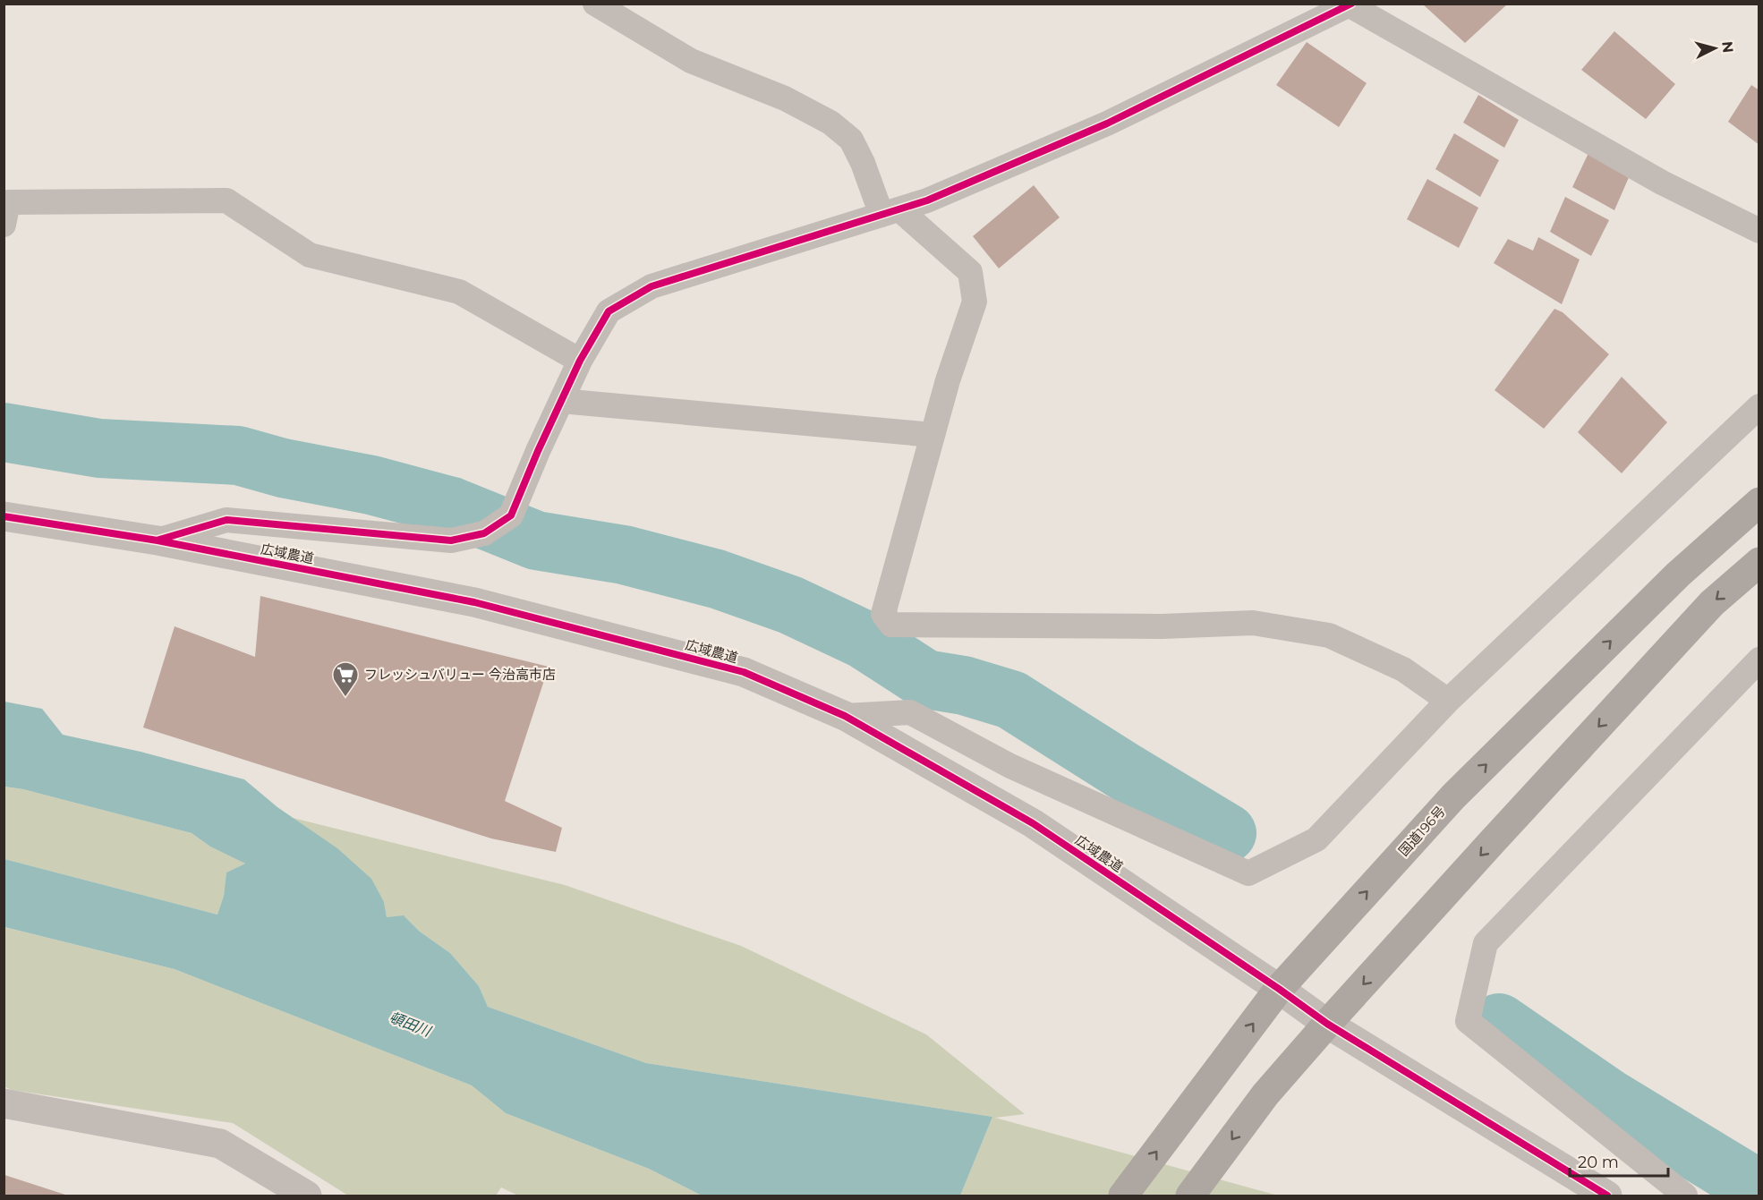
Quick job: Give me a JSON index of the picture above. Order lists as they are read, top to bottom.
{
  "streets": {
    "highway": ["国道196号"],
    "street": ["広域農道"]
  },
  "crossings": [
    ["広域農道", "国道196号"]
  ],
  "water": ["頓田川"],
  "places": {
    "supermarket": ["フレッシュバリュー 今治高市店"]
  },
  "scale_bar": "20 m",
  "north": "right"
}
